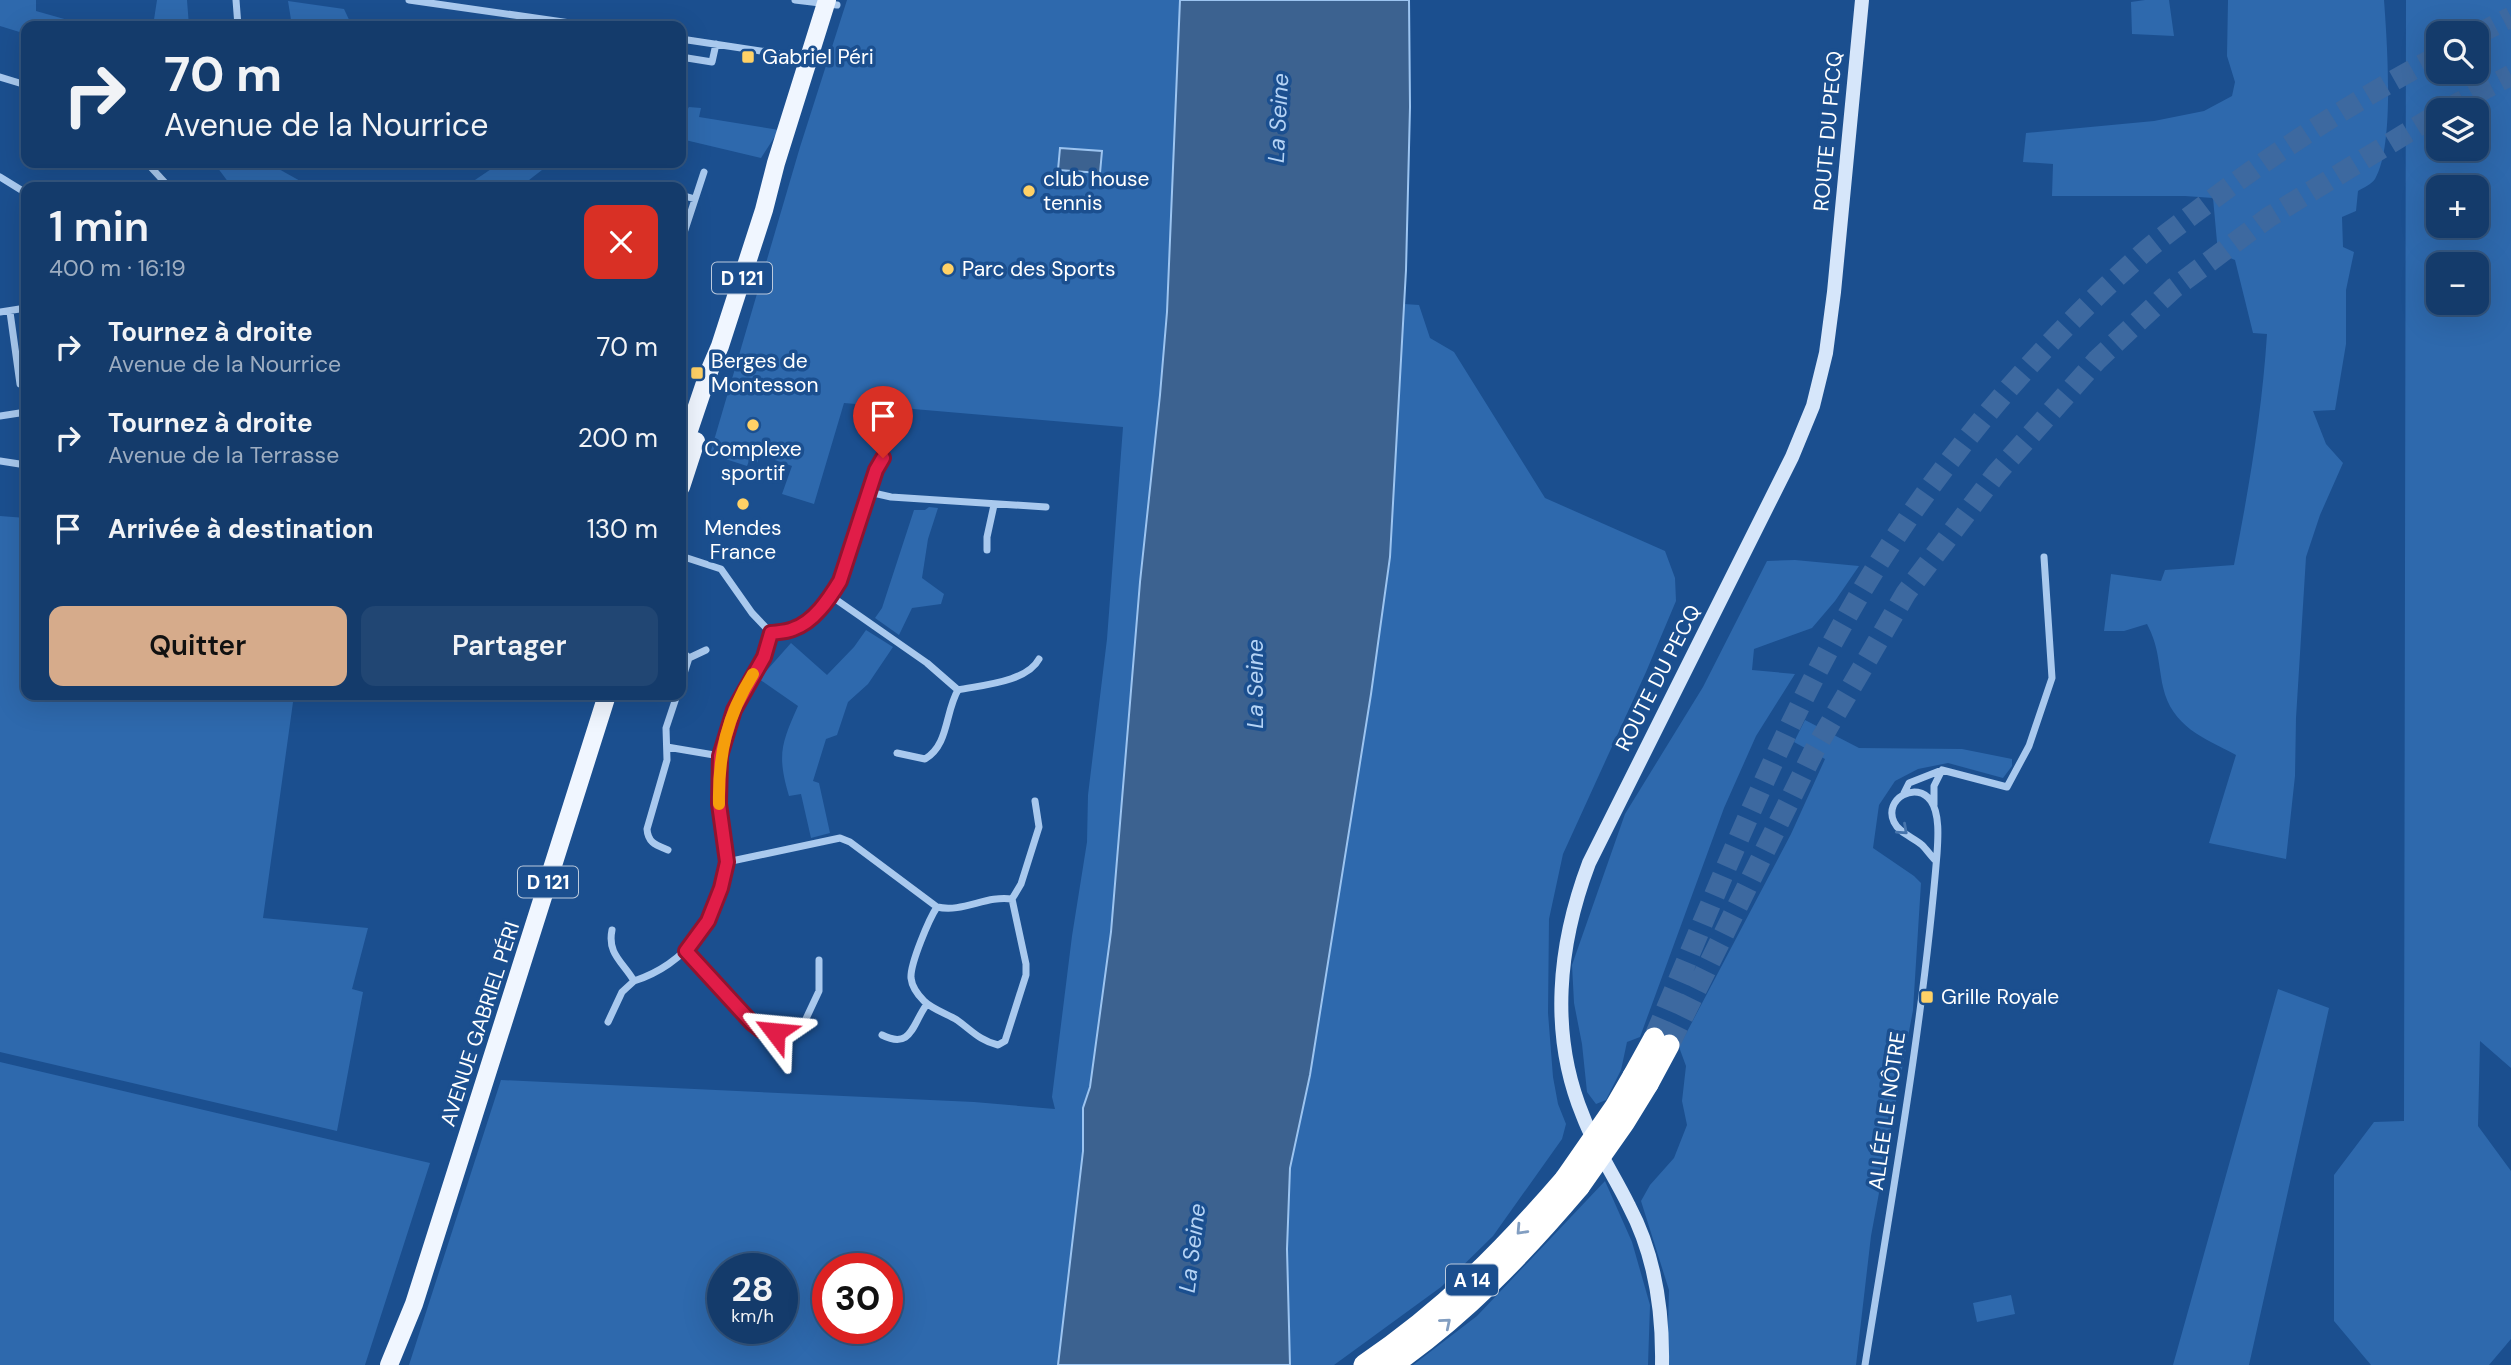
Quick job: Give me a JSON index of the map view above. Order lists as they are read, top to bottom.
{
  "streets": {
    "highway": ["A 14"],
    "main road": ["ROUTE DU PECQ", "D 121", "AVENUE GABRIEL PÉRI"],
    "street": ["ALLÉE LE NÔTRE"]
  },
  "water": ["La Seine"],
  "places": {
    "transit": ["Gabriel Péri", "Berges de Montesson", "Grille Royale"],
    "other": [
      "club house tennis",
      "Parc des Sports",
      "Complexe sportif",
      "Mendes France"
    ]
  },
  "page": {
    "map_buttons": ["+", "−"],
    "turn": ["70 m", "Avenue de la Nourrice"],
    "heading": ["1 min", "400 m · 16:19"],
    "list": [
      {
        "name": "Tournez à droite",
        "note": "Avenue de la Nourrice",
        "value": "70 m"
      },
      {
        "name": "Tournez à droite",
        "note": "Avenue de la Terrasse",
        "value": "200 m"
      },
      {
        "name": "Arrivée à destination",
        "value": "130 m"
      }
    ],
    "buttons": ["Quitter", "Partager"],
    "speed": "28 km/h",
    "limit": "30"
  }
}
